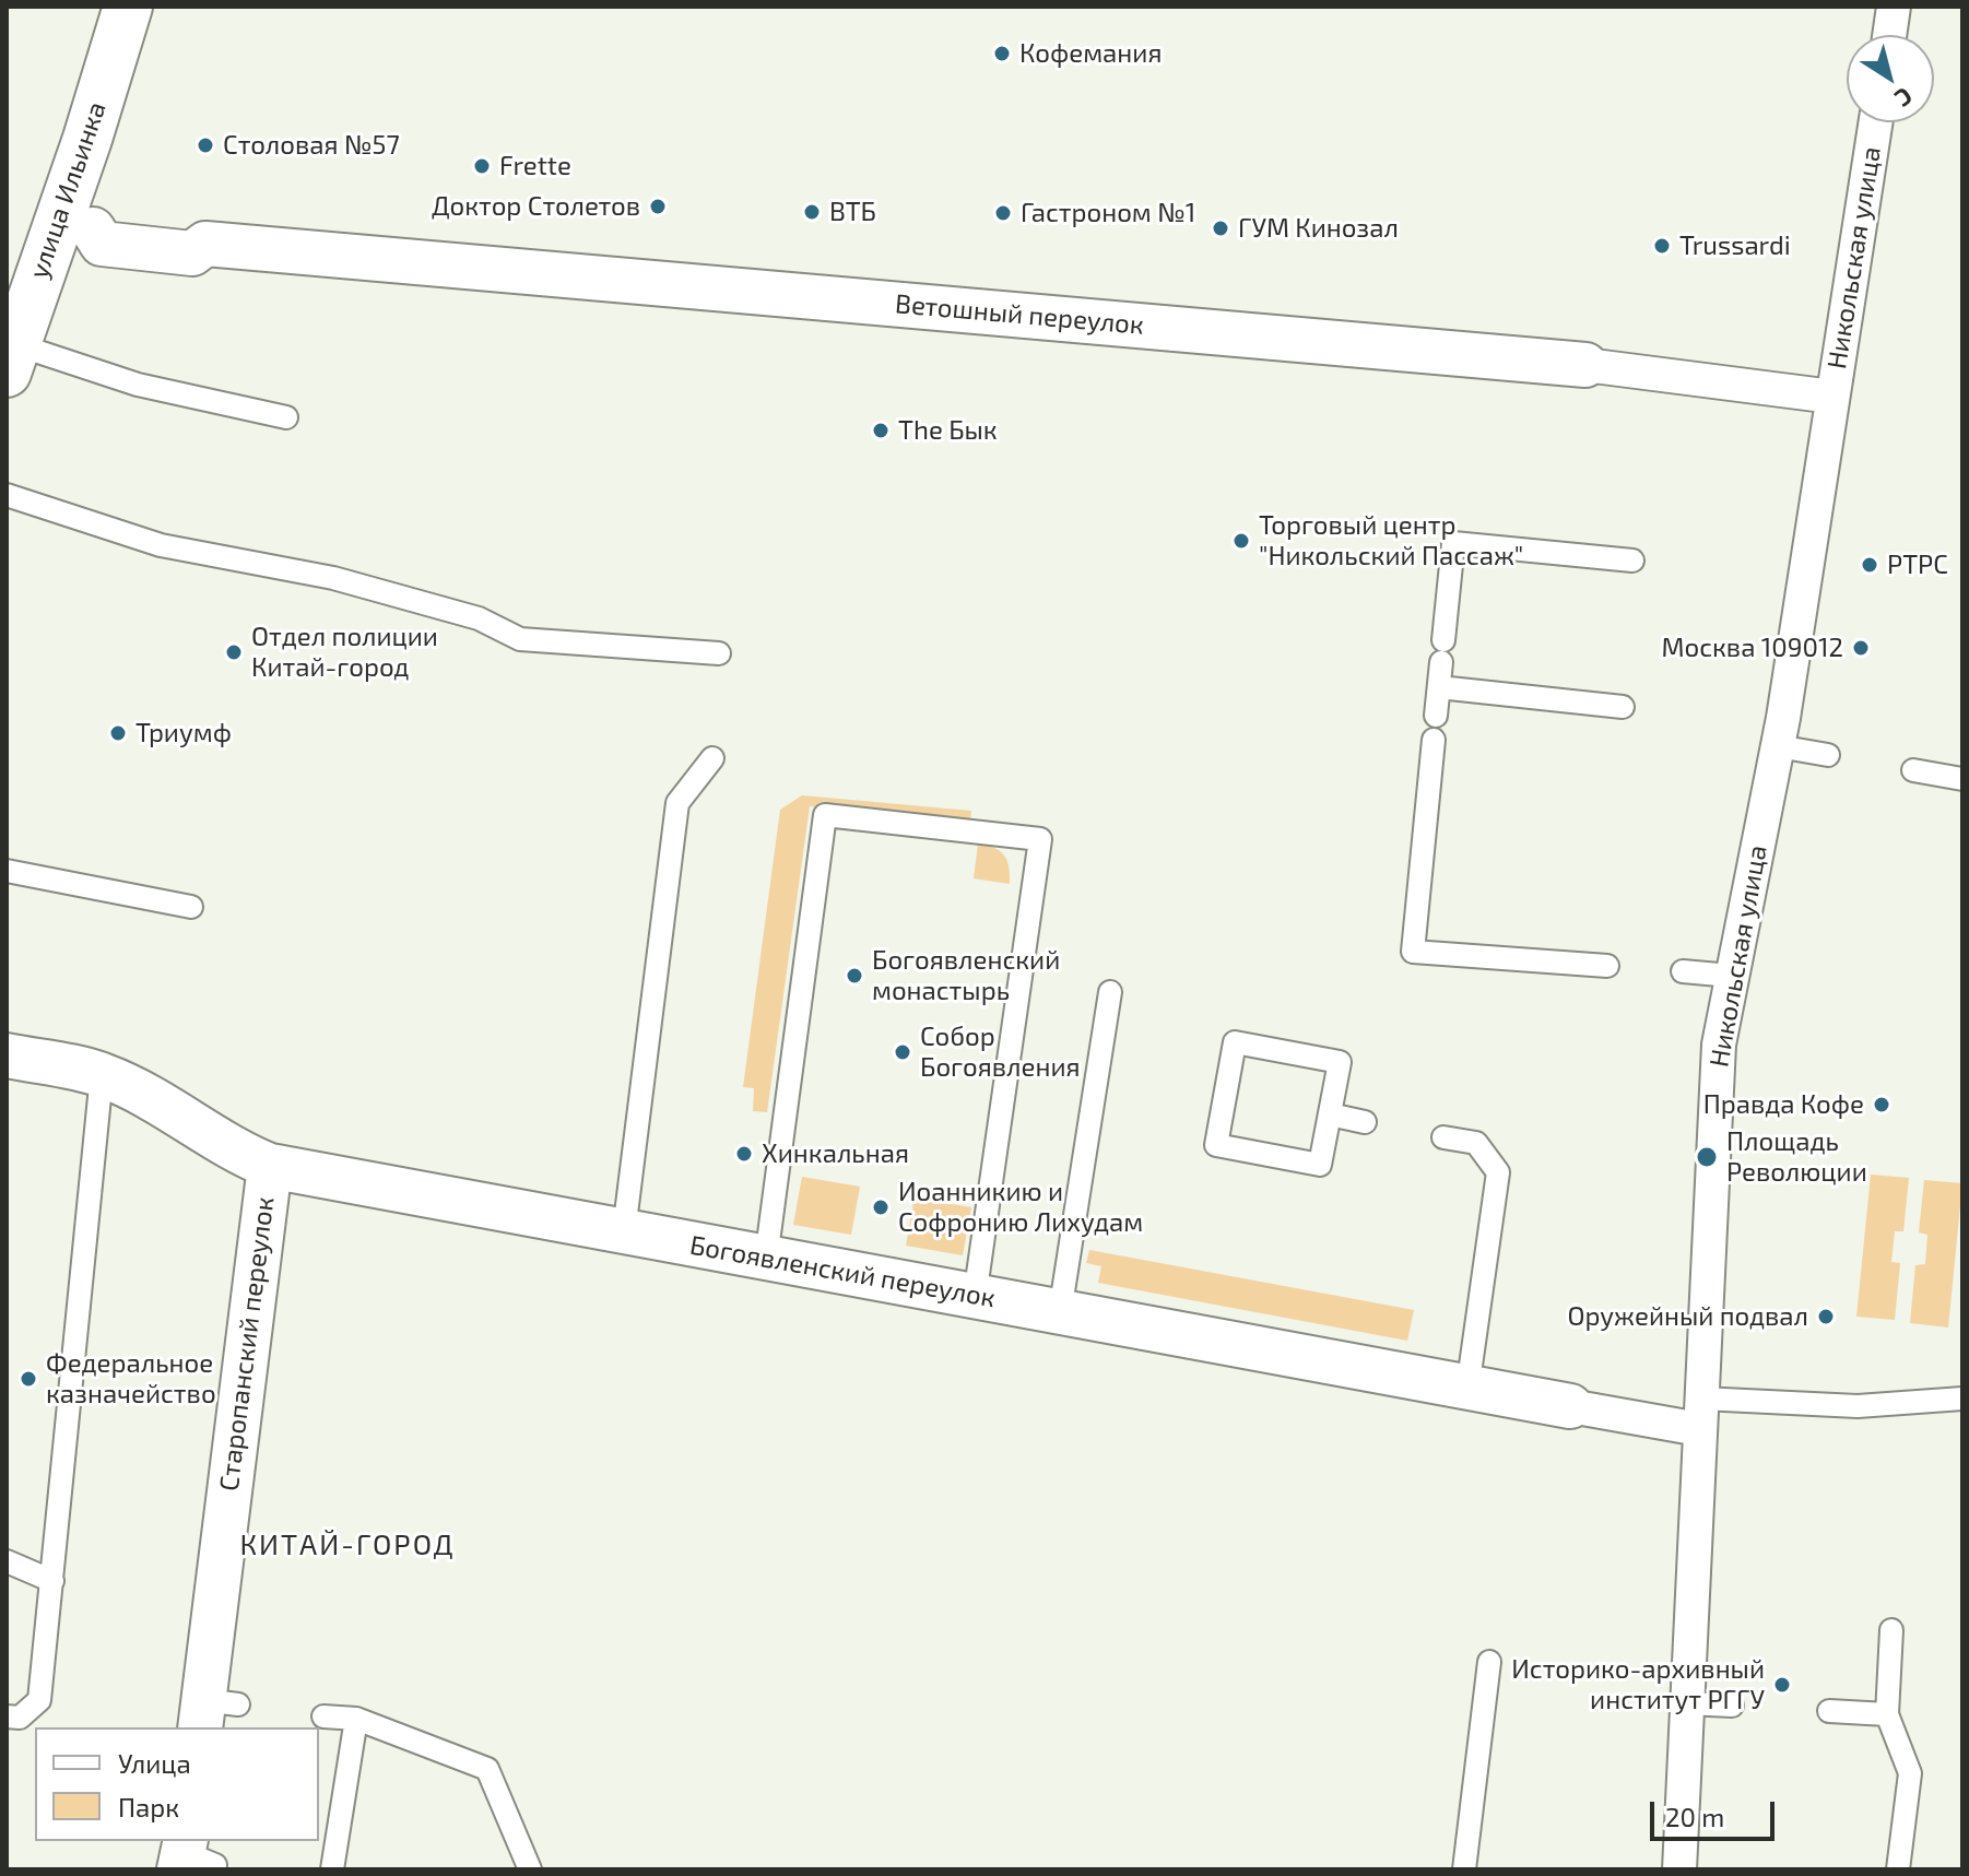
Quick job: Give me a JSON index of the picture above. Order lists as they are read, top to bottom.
{
  "streets": {
    "street": [
      "улица Ильинка",
      "Никольская улица",
      "Ветошный переулок",
      "Богоявленский переулок",
      "Старопанский переулок"
    ]
  },
  "crossings": [
    ["улица Ильинка", "Ветошный переулок"],
    ["Никольская улица", "Ветошный переулок"],
    ["Никольская улица", "Богоявленский переулок"],
    ["Богоявленский переулок", "Старопанский переулок"]
  ],
  "districts": ["КИТАЙ-ГОРОД"],
  "places": [
    "Кофемания",
    "Столовая №57",
    "Frette",
    "Доктор Столетов",
    "ВТБ",
    "Гастроном №1",
    "ГУМ Кинозал",
    "Trussardi",
    "The Бык",
    "Торговый центр \"Никольский Пассаж\"",
    "РТРС",
    "Москва 109012",
    "Отдел полиции Китай-город",
    "Триумф",
    "Богоявленский монастырь",
    "Собор Богоявления",
    "Правда Кофе",
    "Хинкальная",
    "Площадь Революции",
    "Иоанникию и Софронию Лихудам",
    "Оружейный подвал",
    "Федеральное казначейство",
    "Историко-архивный институт РГГУ"
  ],
  "legend": ["Улица", "Парк"],
  "scale_bar": "20 m",
  "north": "bottom right"
}
